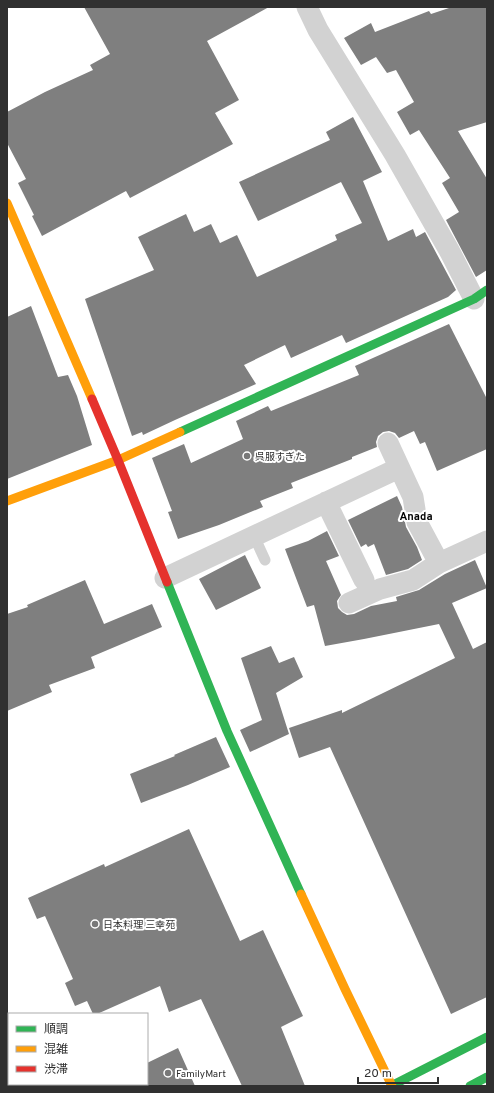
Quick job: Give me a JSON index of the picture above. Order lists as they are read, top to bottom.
{
  "districts": ["Anada"],
  "places": ["呉服すぎた", "日本料理 三幸苑", "FamilyMart"],
  "legend": ["順調", "混雑", "渋滞"],
  "scale_bar": "20 m"
}
